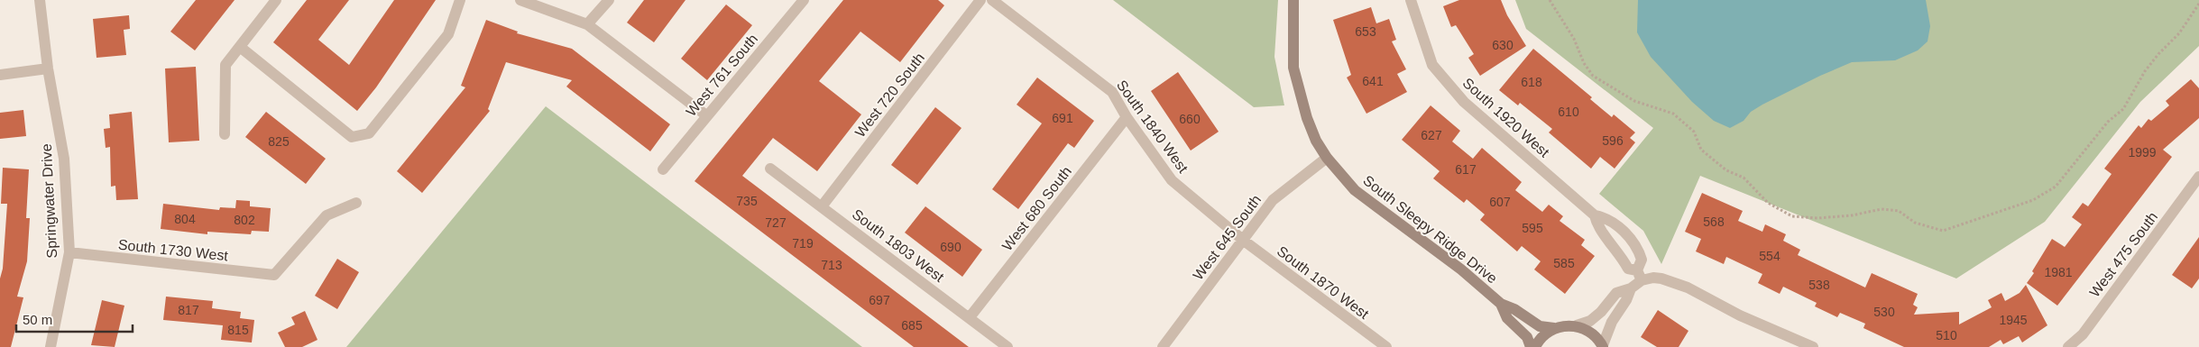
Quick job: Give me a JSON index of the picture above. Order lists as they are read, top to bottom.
{
  "streets": {
    "street": [
      "West 761 South",
      "West 720 South",
      "South 1920 West",
      "South 1840 West",
      "Springwater Drive",
      "West 680 South",
      "South Sleepy Ridge Drive",
      "West 645 South",
      "South 1803 West",
      "South 1730 West",
      "West 475 South",
      "South 1870 West"
    ]
  },
  "crossings": [
    ["West 720 South", "South 1803 West"],
    ["South 1840 West", "West 680 South"],
    ["South 1840 West", "West 645 South"],
    ["South 1840 West", "South 1870 West"],
    ["Springwater Drive", "South 1730 West"],
    ["West 680 South", "South 1803 West"],
    ["South Sleepy Ridge Drive", "West 645 South"],
    ["West 645 South", "South 1870 West"]
  ],
  "house_numbers": [
    "653",
    "630",
    "641",
    "618",
    "610",
    "691",
    "660",
    "627",
    "596",
    "825",
    "1999",
    "617",
    "735",
    "607",
    "804",
    "802",
    "568",
    "727",
    "595",
    "719",
    "690",
    "554",
    "585",
    "713",
    "1981",
    "538",
    "697",
    "817",
    "530",
    "1945",
    "685",
    "815",
    "510"
  ],
  "scale_bar": "50 m"
}
